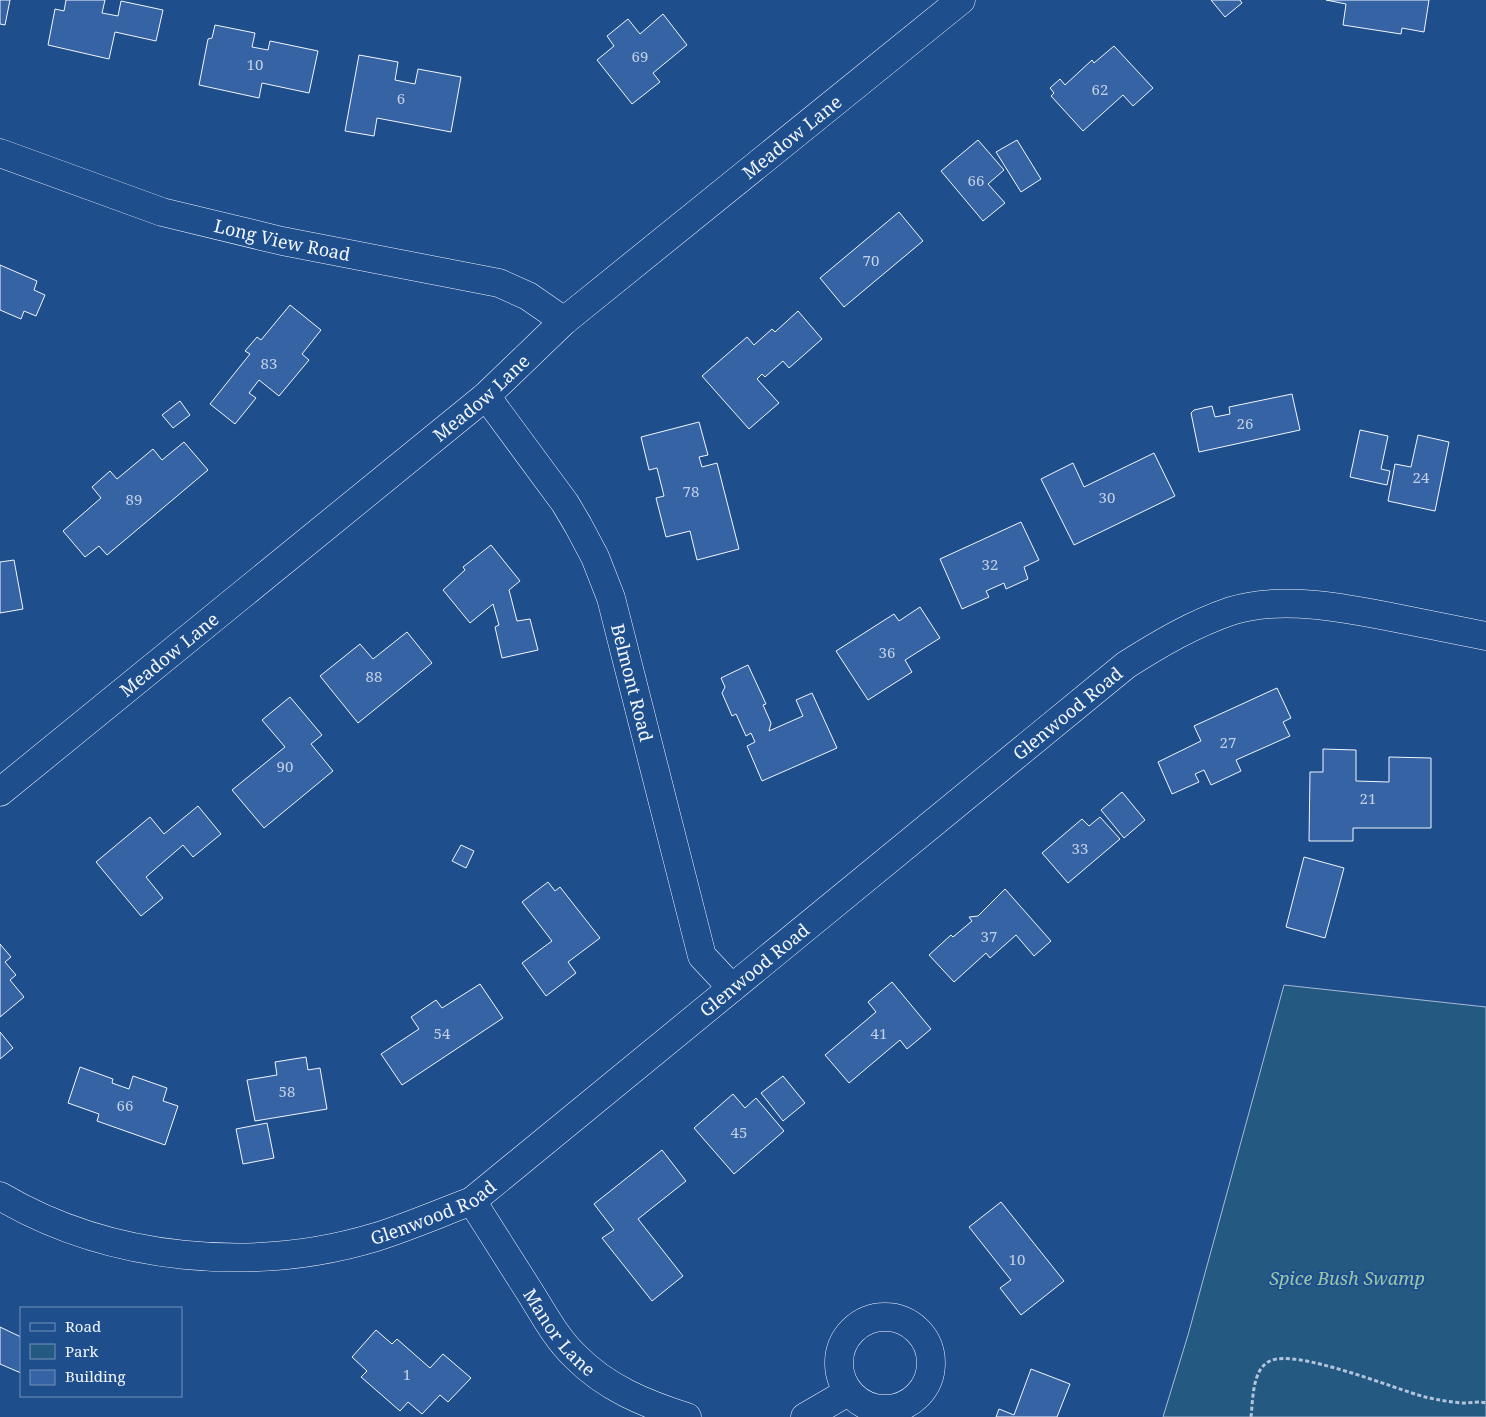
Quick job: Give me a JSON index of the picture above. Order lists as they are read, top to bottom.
{
  "streets": {
    "street": [
      "Meadow Lane",
      "Long View Road",
      "Belmont Road",
      "Glenwood Road",
      "Manor Lane"
    ]
  },
  "crossings": [
    ["Meadow Lane", "Long View Road"],
    ["Meadow Lane", "Belmont Road"],
    ["Belmont Road", "Glenwood Road"],
    ["Glenwood Road", "Manor Lane"]
  ],
  "parks": ["Spice Bush Swamp"],
  "house_numbers": [
    "69",
    "10",
    "62",
    "6",
    "66",
    "70",
    "83",
    "26",
    "24",
    "78",
    "30",
    "89",
    "32",
    "36",
    "88",
    "27",
    "90",
    "21",
    "33",
    "37",
    "54",
    "41",
    "58",
    "66",
    "45",
    "10",
    "1"
  ],
  "legend": ["Road", "Park", "Building"]
}
